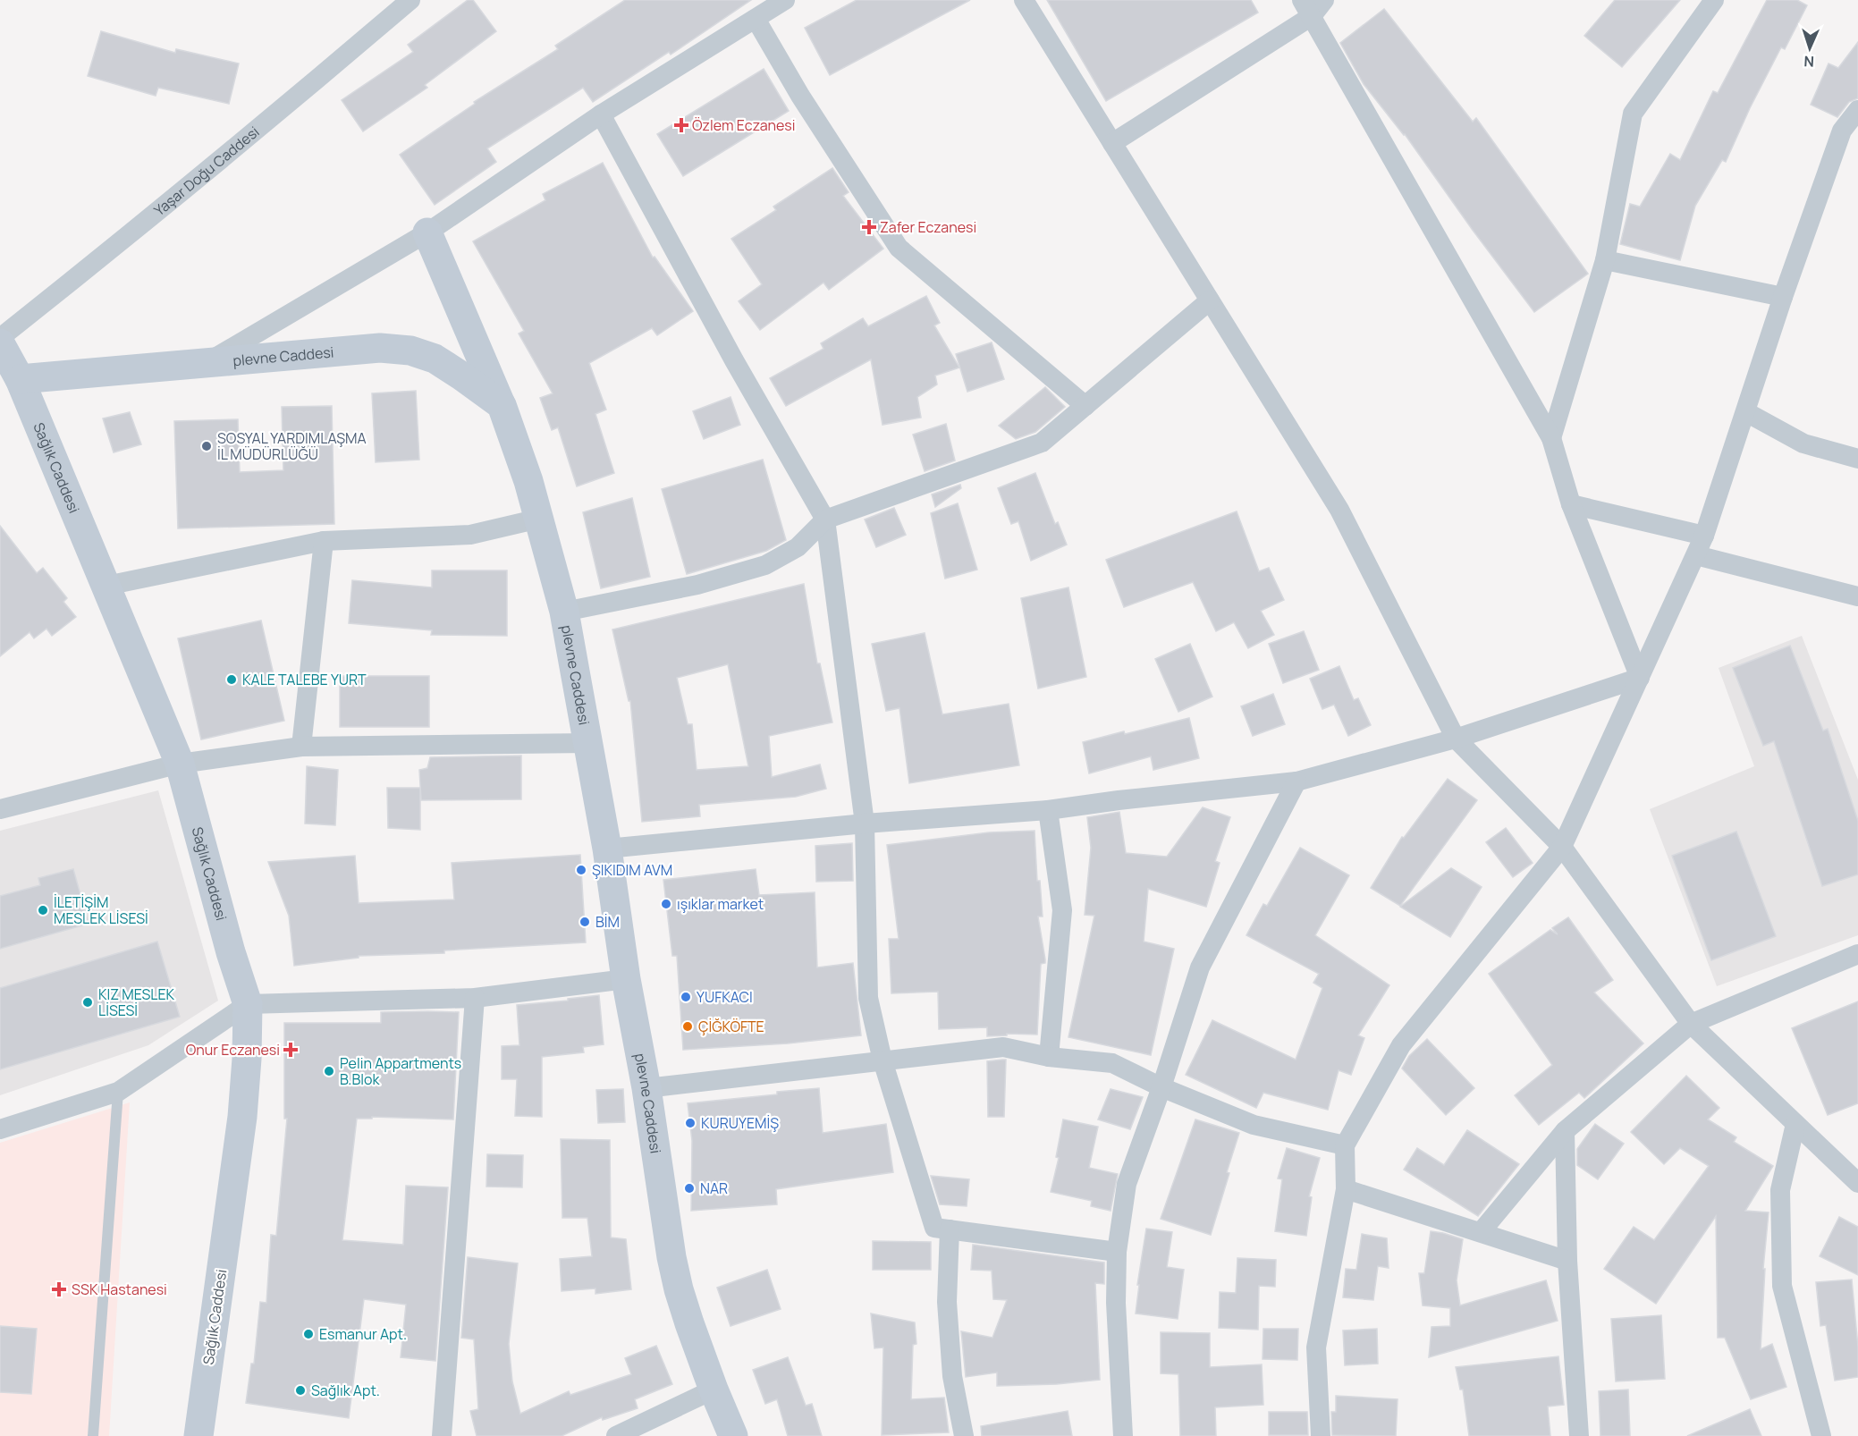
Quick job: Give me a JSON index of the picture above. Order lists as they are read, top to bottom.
{
  "streets": {
    "street": ["Yaşar Doğu Caddesi", "plevne Caddesi", "Sağlık Caddesi"]
  },
  "crossings": [
    ["plevne Caddesi", "Sağlık Caddesi"]
  ],
  "places": {
    "health": [
      "Özlem Eczanesi",
      "Zafer Eczanesi",
      "Onur Eczanesi",
      "SSK Hastanesi"
    ],
    "other": [
      "SOSYAL YARDIMLAŞMA İL MÜDÜRLÜĞÜ",
      "KALE TALEBE YURT",
      "ŞIKIDIM AVM",
      "ışıklar market",
      "İLETİŞİM MESLEK LİSESİ",
      "BİM",
      "YUFKACI",
      "KIZ MESLEK LİSESİ",
      "ÇİĞKÖFTE",
      "Pelin Appartments B.Blok",
      "KURUYEMİŞ",
      "NAR",
      "Esmanur Apt.",
      "Sağlık Apt."
    ]
  },
  "north": "bottom"
}
